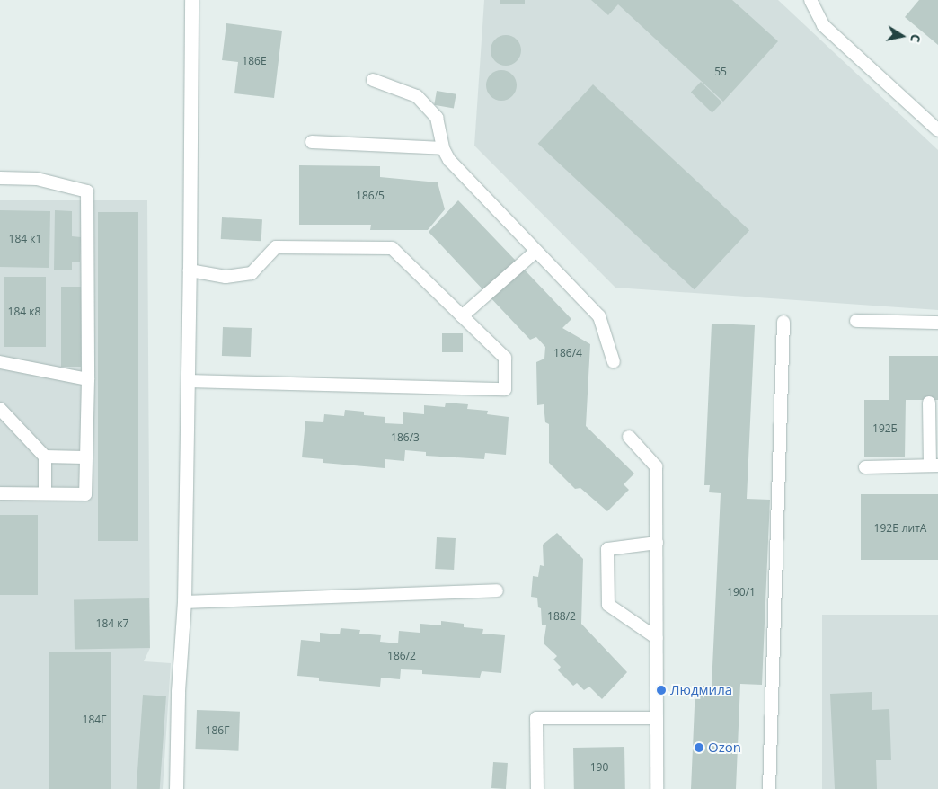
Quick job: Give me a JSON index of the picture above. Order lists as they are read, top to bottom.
{
  "places": ["Людмила", "Ozon"],
  "house_numbers": [
    "186Е",
    "55",
    "186/5",
    "184 к1",
    "184 к8",
    "186/4",
    "192Б",
    "186/3",
    "192Б литА",
    "190/1",
    "188/2",
    "184 к7",
    "186/2",
    "184Г",
    "186Г",
    "190"
  ],
  "north": "right"
}
